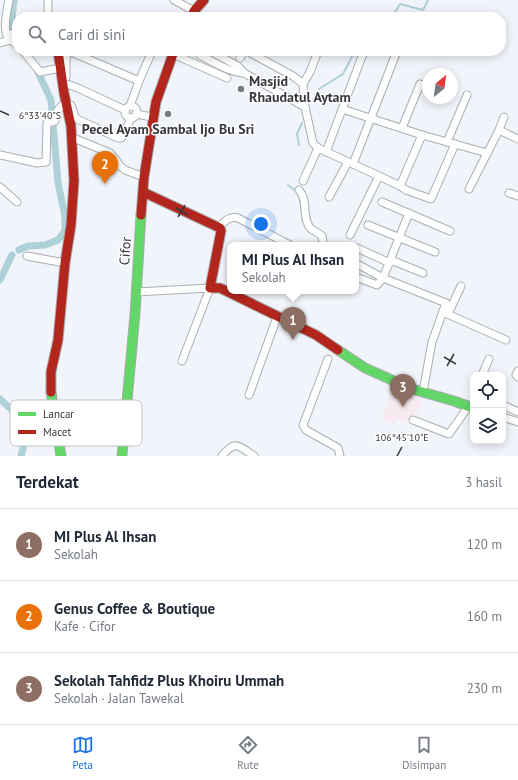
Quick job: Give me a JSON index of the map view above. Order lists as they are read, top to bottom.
{
  "streets": {
    "street": ["Cifor"]
  },
  "places": ["Masjid Rhaudatul Aytam", "Pecel Ayam Sambal Ijo Bu Sri"],
  "legend": ["Lancar", "Macet"],
  "north": "top right",
  "page": {
    "search": "Cari di sini",
    "pins": ["2", "1", "3"],
    "popup": ["MI Plus Al Ihsan", "Sekolah"],
    "heading": ["Terdekat", "3 hasil"],
    "list": [
      {
        "mark": "1",
        "name": "MI Plus Al Ihsan",
        "note": "Sekolah",
        "value": "120 m"
      },
      {
        "mark": "2",
        "name": "Genus Coffee & Boutique",
        "note": "Kafe · Cifor",
        "value": "160 m"
      },
      {
        "mark": "3",
        "name": "Sekolah Tahfidz Plus Khoiru Ummah",
        "note": "Sekolah · Jalan Tawekal",
        "value": "230 m"
      }
    ],
    "nav": ["Peta", "Rute", "Disimpan"]
  },
  "coordinates": ["6°33'40\"S", "106°45'10\"E"]
}
